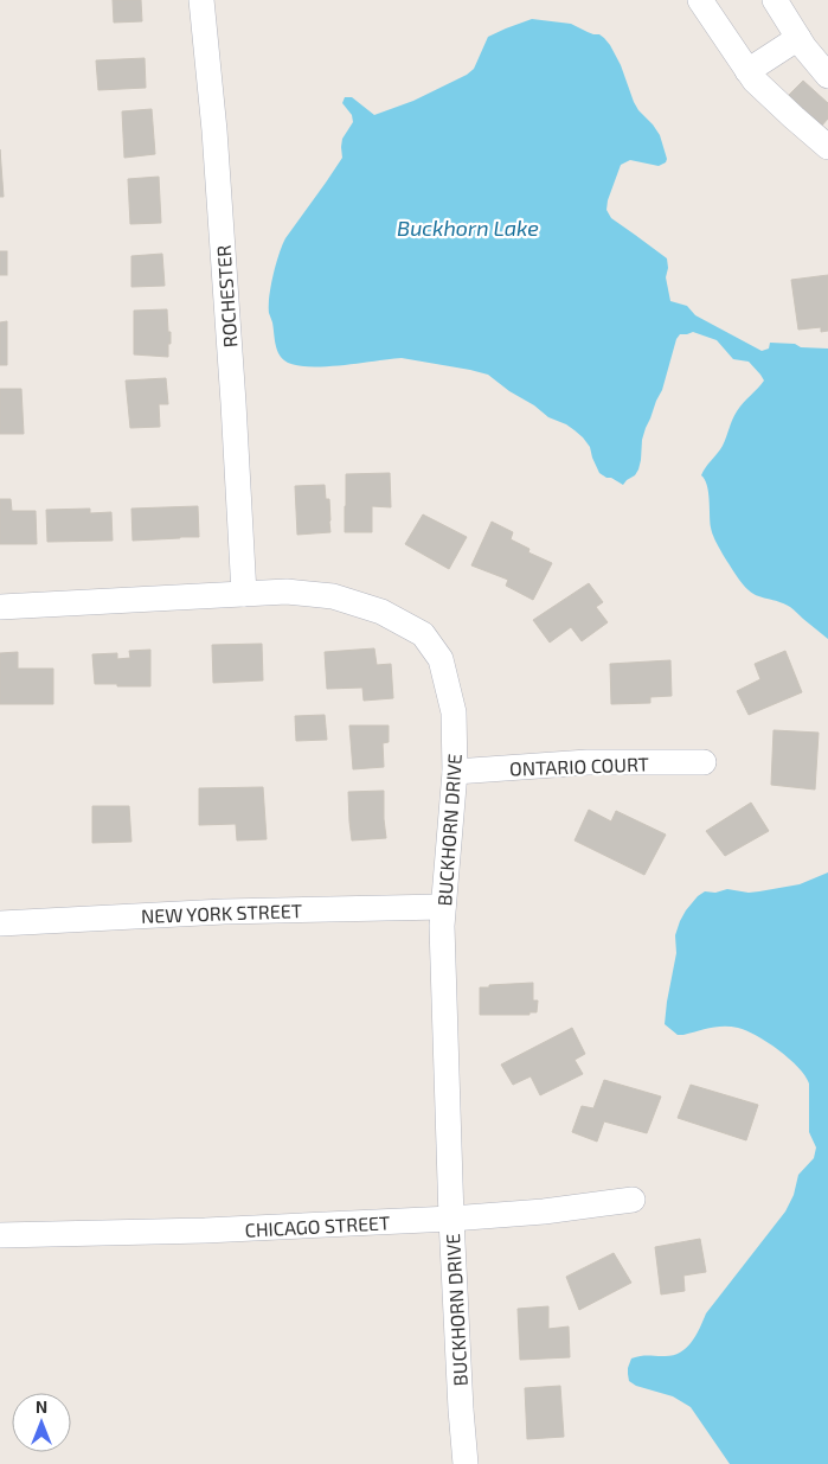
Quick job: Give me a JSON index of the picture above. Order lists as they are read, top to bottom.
{
  "streets": {
    "street": [
      "ROCHESTER",
      "ONTARIO COURT",
      "BUCKHORN DRIVE",
      "NEW YORK STREET",
      "CHICAGO STREET"
    ]
  },
  "crossings": [
    ["ROCHESTER", "BUCKHORN DRIVE"],
    ["ONTARIO COURT", "BUCKHORN DRIVE"],
    ["BUCKHORN DRIVE", "NEW YORK STREET"],
    ["BUCKHORN DRIVE", "CHICAGO STREET"]
  ],
  "water": ["Buckhorn Lake"],
  "north": "top"
}
